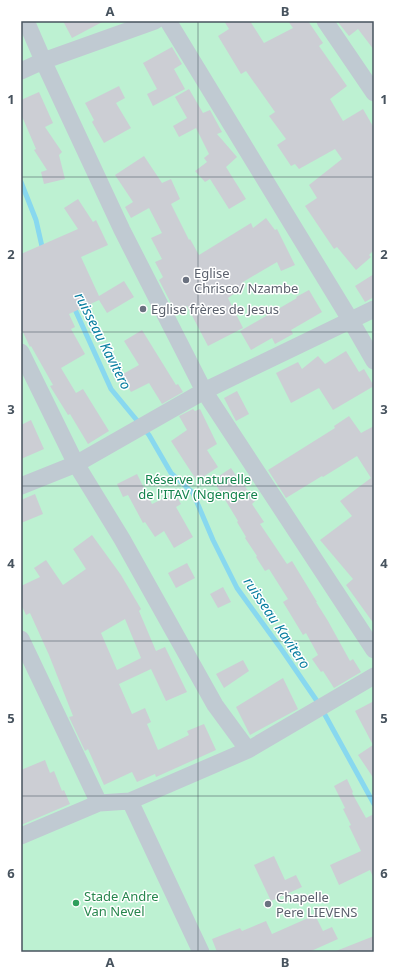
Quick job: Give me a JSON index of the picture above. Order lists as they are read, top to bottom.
{
  "water": ["ruisseau Kavitero"],
  "parks": ["Réserve naturelle de l'ITAV (Ngengere"],
  "places": [
    "Eglise Chrisco/ Nzambe",
    "Eglise frères de Jesus",
    "Stade Andre Van Nevel",
    "Chapelle Pere LIEVENS"
  ],
  "grid": {
    "columns": ["A", "B"],
    "rows": [
      "1",
      "2",
      "3",
      "4",
      "5",
      "6"
    ]
  }
}
